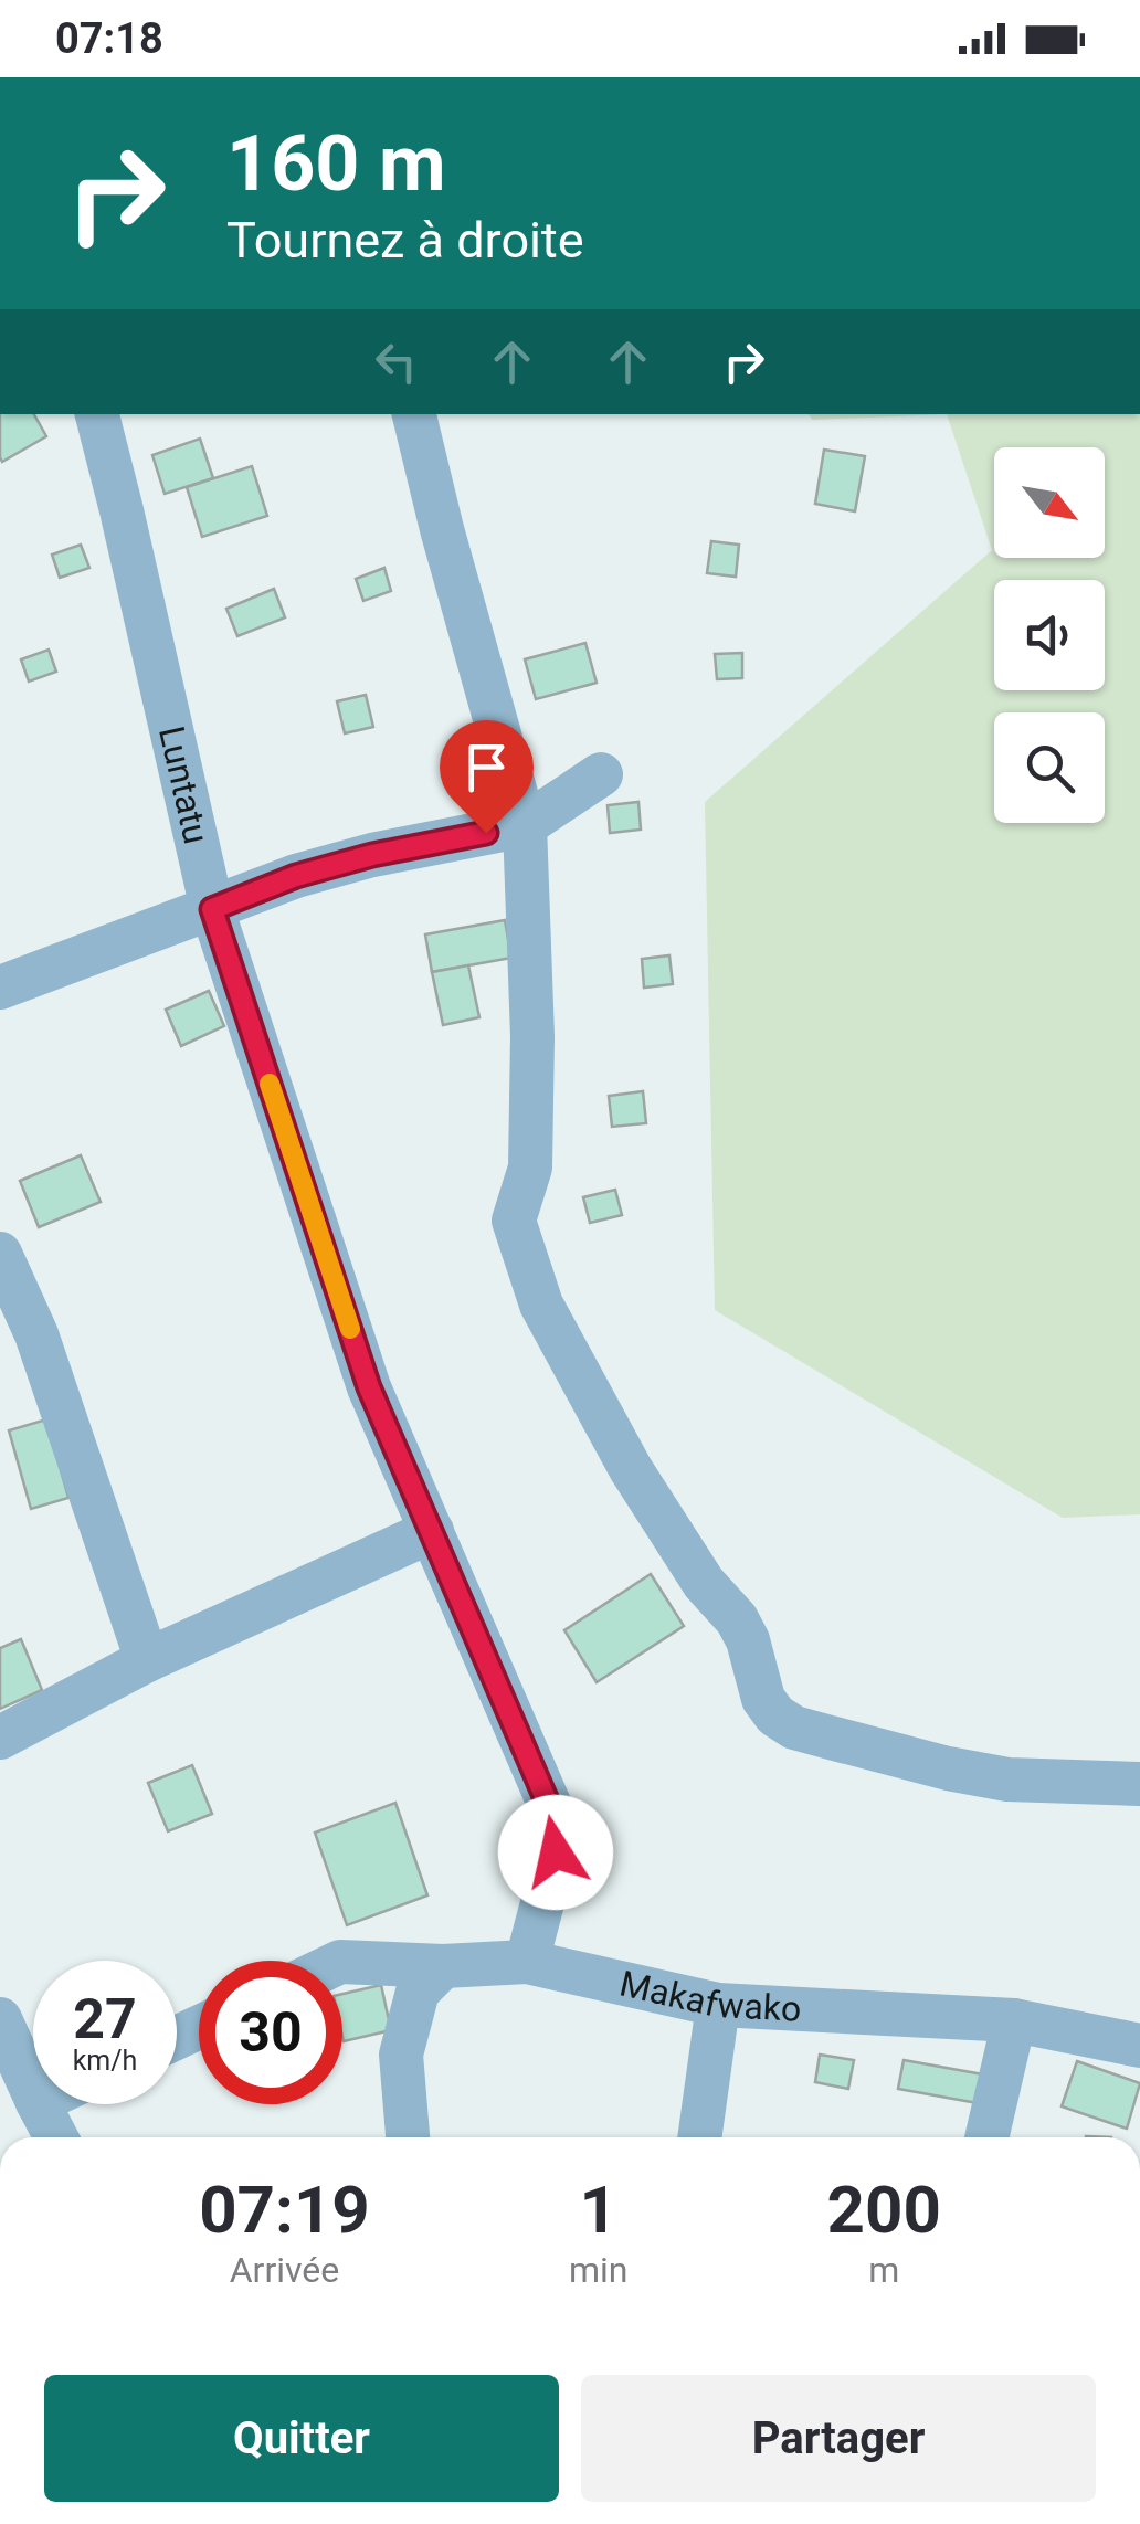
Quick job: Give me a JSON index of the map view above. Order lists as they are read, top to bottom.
{
  "streets": {
    "street": ["Luntatu", "Makafwako"]
  },
  "crossings": [
    ["Luntatu", "Makafwako"]
  ],
  "north": "bottom right",
  "page": {
    "status": "07:18",
    "turn": ["160 m", "Tournez à droite"],
    "speed": "27 km/h",
    "limit": "30",
    "eta": [
      "07:19",
      "Arrivée",
      "1",
      "min",
      "200",
      "m"
    ],
    "buttons": ["Quitter", "Partager"]
  }
}
